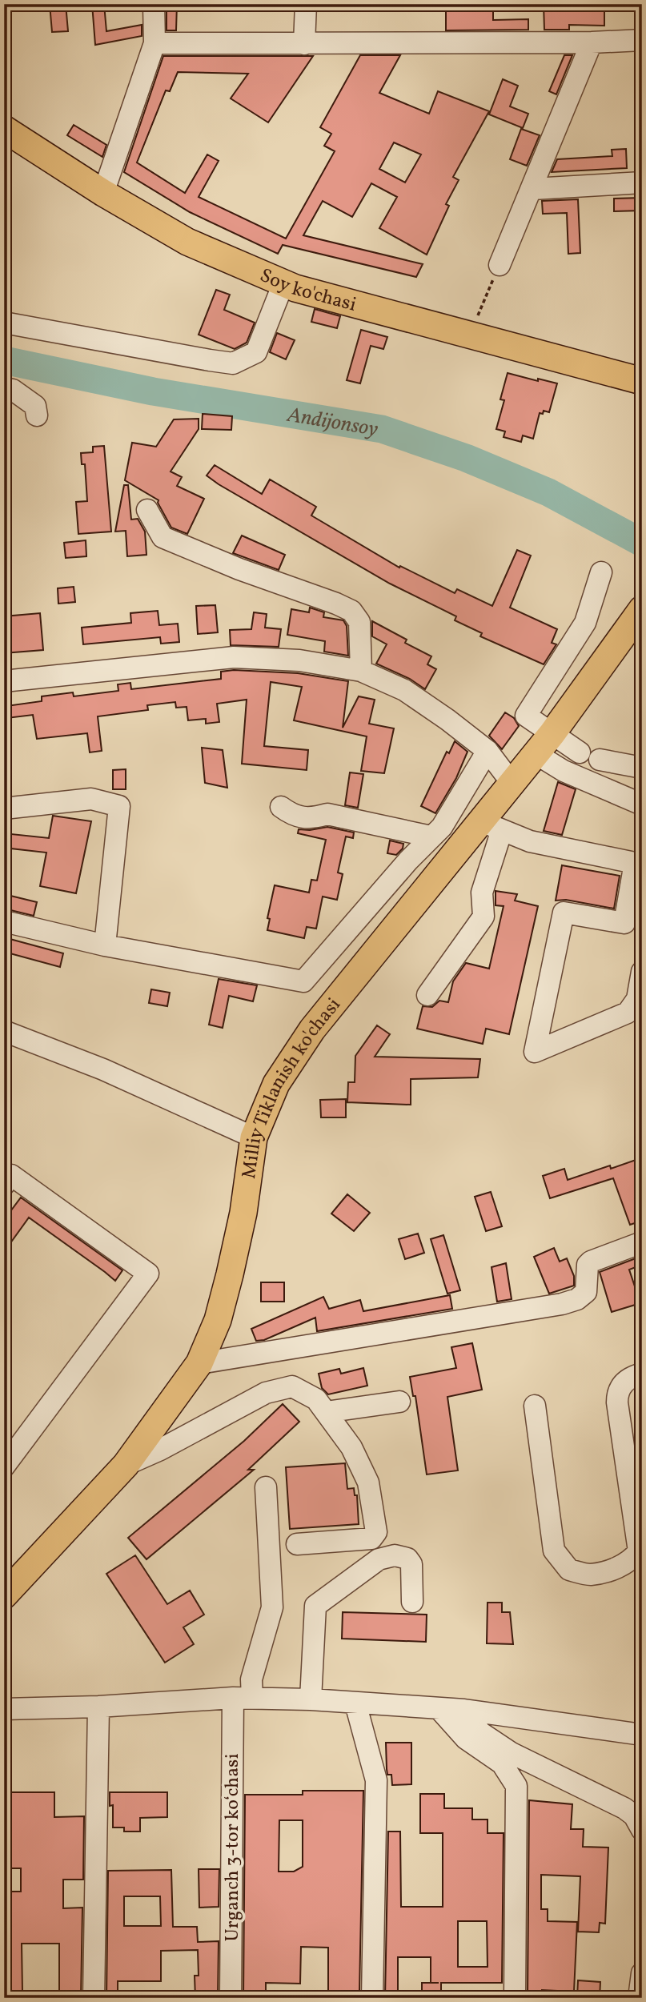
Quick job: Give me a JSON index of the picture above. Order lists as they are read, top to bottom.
{
  "streets": {
    "main road": ["Soy ko'chasi", "Milliy Tiklanish ko'chasi"],
    "street": ["Urganch 3-tor koʻchasi"]
  },
  "water": ["Andijonsoy"]
}
